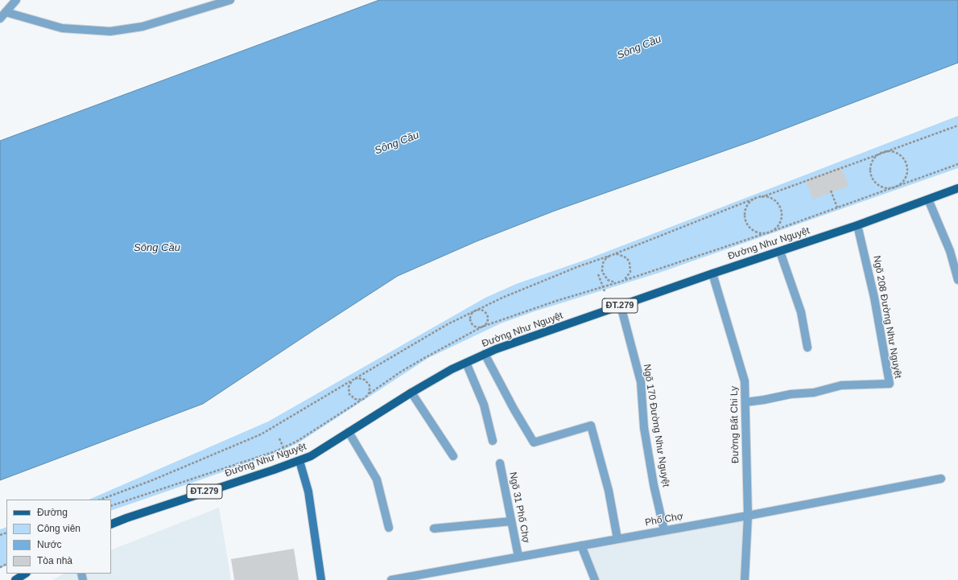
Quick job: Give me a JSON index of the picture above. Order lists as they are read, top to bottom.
{
  "streets": {
    "main road": ["Đường Như Nguyệt", "ĐT.279"],
    "street": [
      "Ngõ 208 Đường Như Nguyệt",
      "Đường Bất Chi Ly",
      "Ngõ 170 Đường Như Nguyệt",
      "Ngõ 31 Phố Chợ",
      "Phố Chợ"
    ]
  },
  "crossings": [
    ["Đường Như Nguyệt", "Ngõ 208 Đường Như Nguyệt"],
    ["Đường Như Nguyệt", "Đường Bất Chi Ly"],
    ["Đường Như Nguyệt", "Ngõ 170 Đường Như Nguyệt"],
    ["Ngõ 208 Đường Như Nguyệt", "Đường Bất Chi Ly"],
    ["Đường Bất Chi Ly", "Phố Chợ"],
    ["Ngõ 170 Đường Như Nguyệt", "Phố Chợ"],
    ["Ngõ 31 Phố Chợ", "Phố Chợ"]
  ],
  "water": ["Sông Cầu"],
  "legend": [
    "Đường",
    "Công viên",
    "Nước",
    "Tòa nhà"
  ]
}
